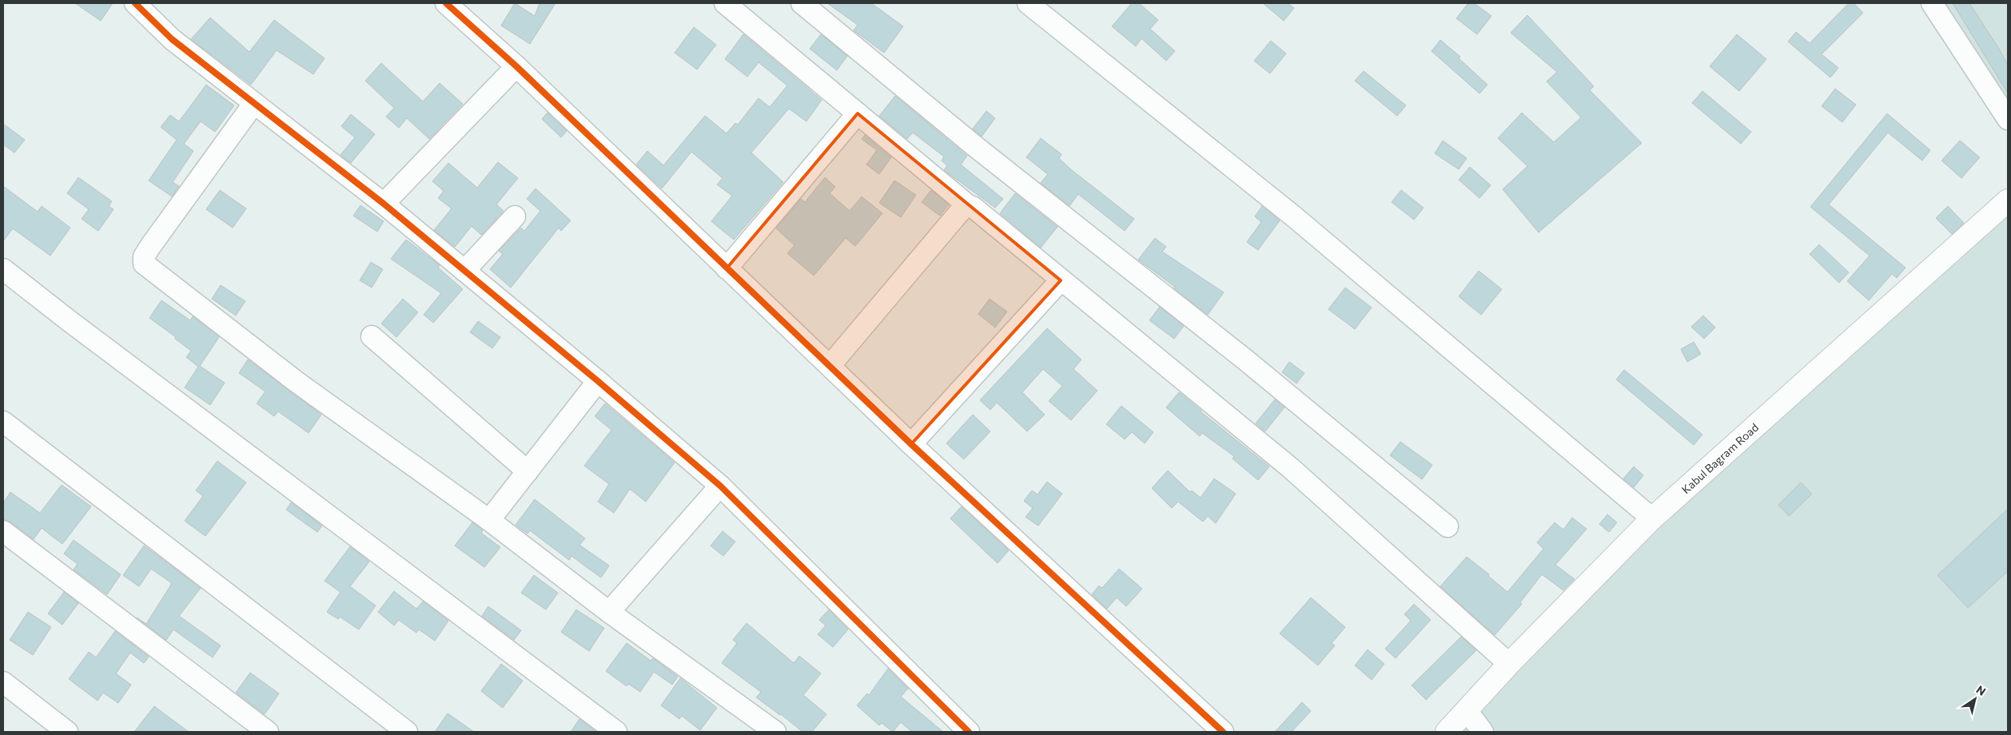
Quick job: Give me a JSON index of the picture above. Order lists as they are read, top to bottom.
{
  "streets": {
    "highway": ["Kabul Bagram Road"]
  },
  "north": "top right"
}
